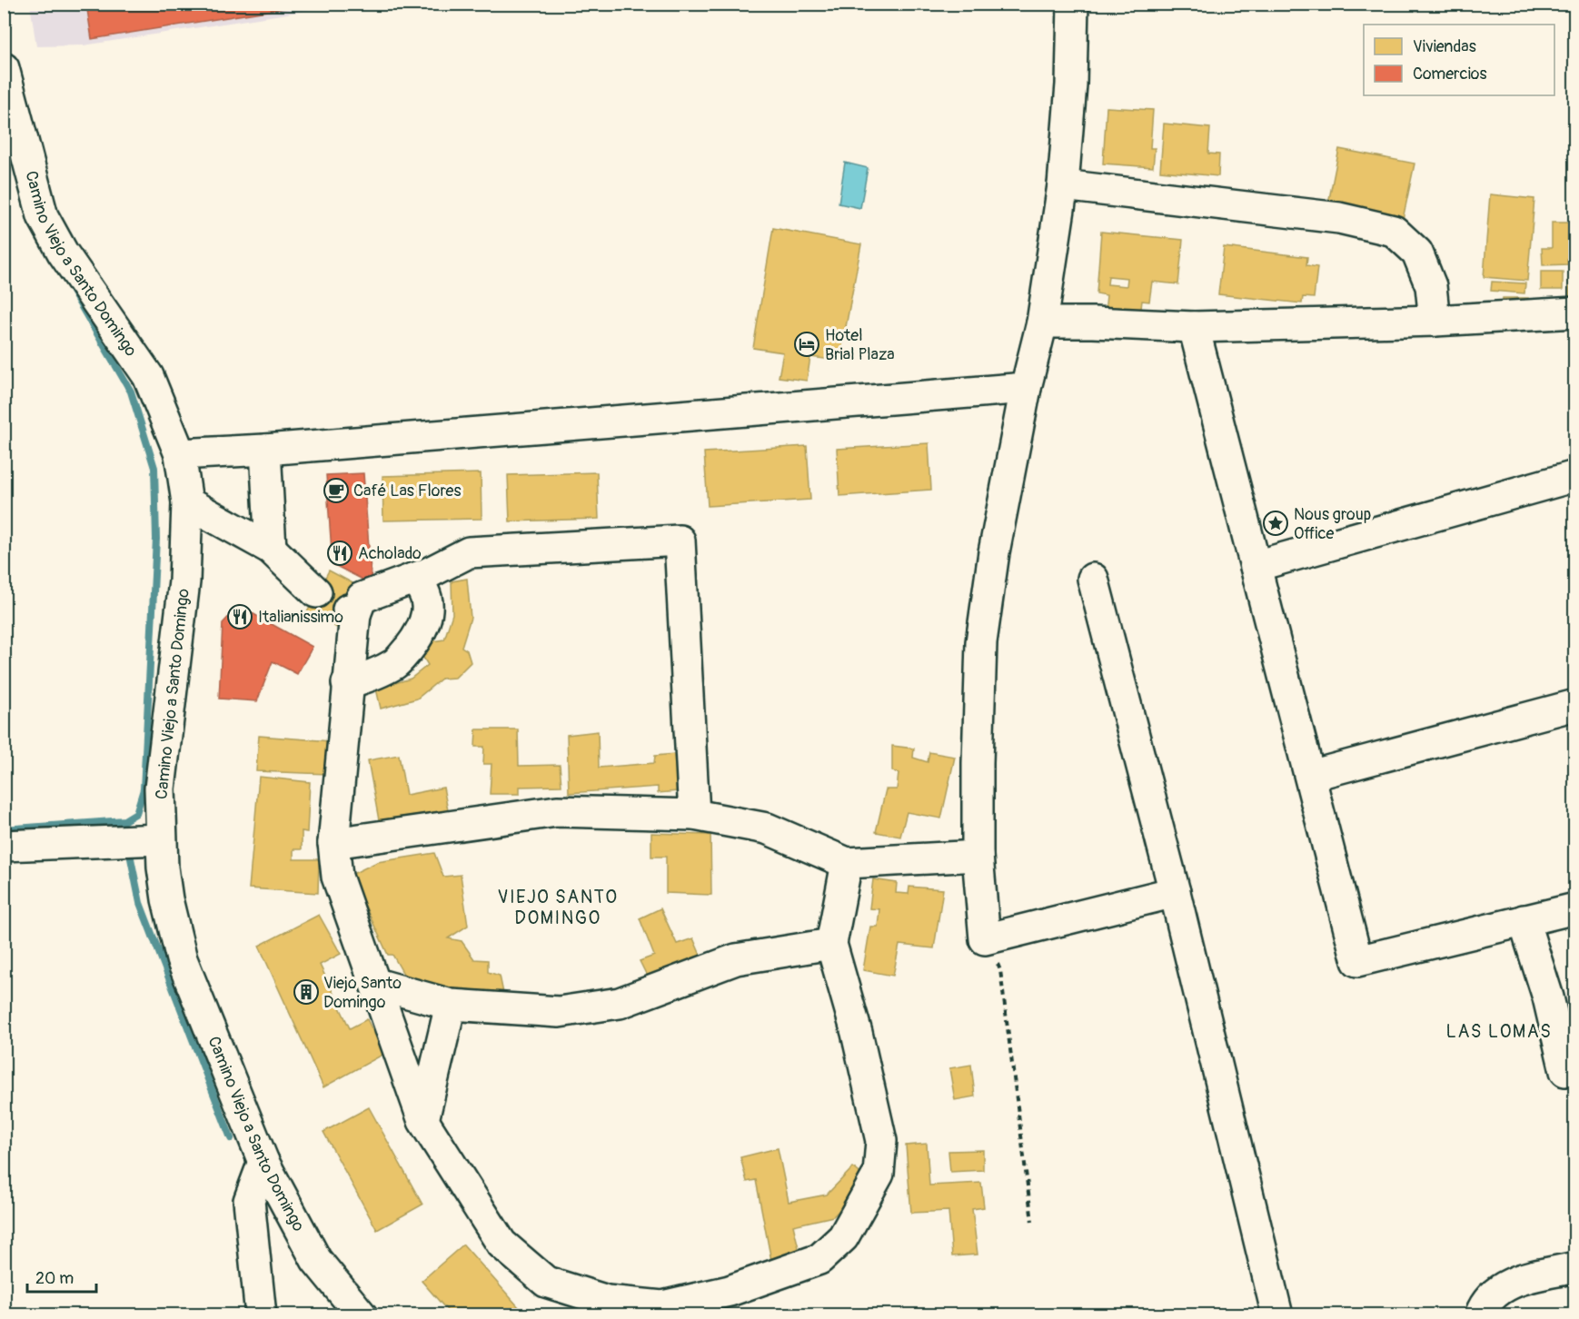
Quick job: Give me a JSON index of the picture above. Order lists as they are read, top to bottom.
{
  "streets": {
    "street": ["Camino Viejo a Santo Domingo"]
  },
  "districts": ["VIEJO SANTO DOMINGO", "LAS LOMAS"],
  "places": {
    "hotel": ["Hotel Brial Plaza"],
    "cafe": ["Café Las Flores"],
    "place": ["Nous group Office"],
    "restaurant": ["Acholado", "Italianissimo"],
    "building": ["Viejo Santo Domingo"]
  },
  "legend": ["Viviendas", "Comercios"],
  "scale_bar": "20 m"
}
